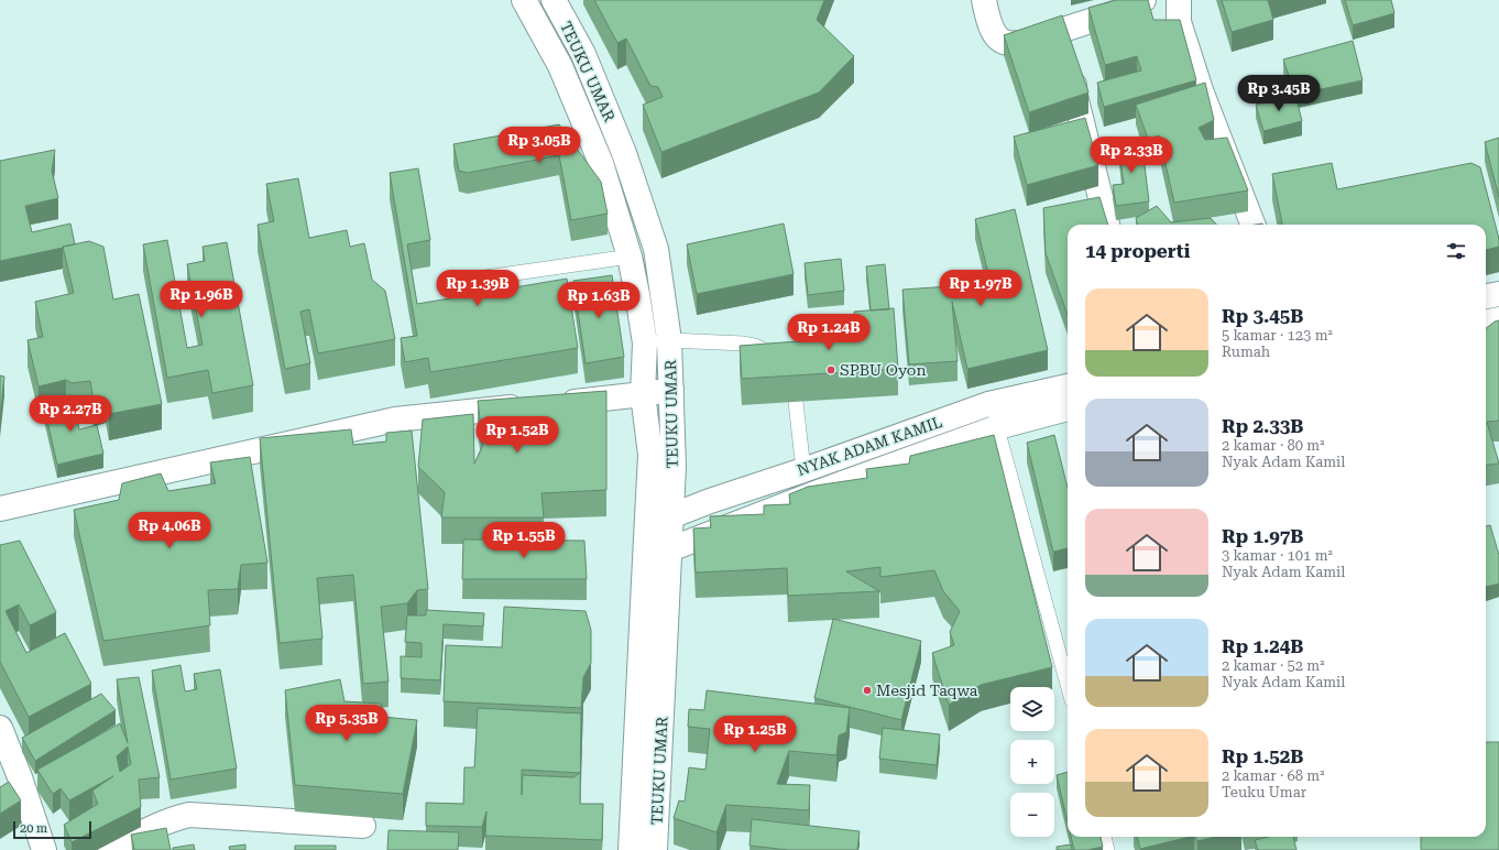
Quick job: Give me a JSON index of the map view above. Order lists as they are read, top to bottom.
{
  "streets": {
    "main road": ["TEUKU UMAR", "NYAK ADAM KAMIL"]
  },
  "crossings": [
    ["TEUKU UMAR", "NYAK ADAM KAMIL"]
  ],
  "places": ["SPBU Oyon", "Mesjid Taqwa"],
  "scale_bar": "20 m",
  "page": {
    "price": [
      "Rp 3.45B",
      "Rp 3.05B",
      "Rp 2.33B",
      "Rp 1.39B",
      "Rp 1.97B",
      "Rp 1.96B",
      "Rp 1.63B",
      "Rp 1.24B",
      "Rp 2.27B",
      "Rp 1.52B",
      "Rp 4.06B",
      "Rp 1.55B",
      "Rp 5.35B",
      "Rp 1.25B"
    ],
    "heading": "14 properti",
    "list": [
      {
        "name": "Rp 3.45B",
        "note": "5 kamar · 123 m² · Rumah"
      },
      {
        "name": "Rp 2.33B",
        "note": "2 kamar · 80 m² · Nyak Adam Kamil"
      },
      {
        "name": "Rp 1.97B",
        "note": "3 kamar · 101 m² · Nyak Adam Kamil"
      },
      {
        "name": "Rp 1.24B",
        "note": "2 kamar · 52 m² · Nyak Adam Kamil"
      },
      {
        "name": "Rp 1.52B",
        "note": "2 kamar · 68 m² · Teuku Umar"
      }
    ],
    "map_buttons": ["+", "−"],
    "scale": "20 m"
  }
}
